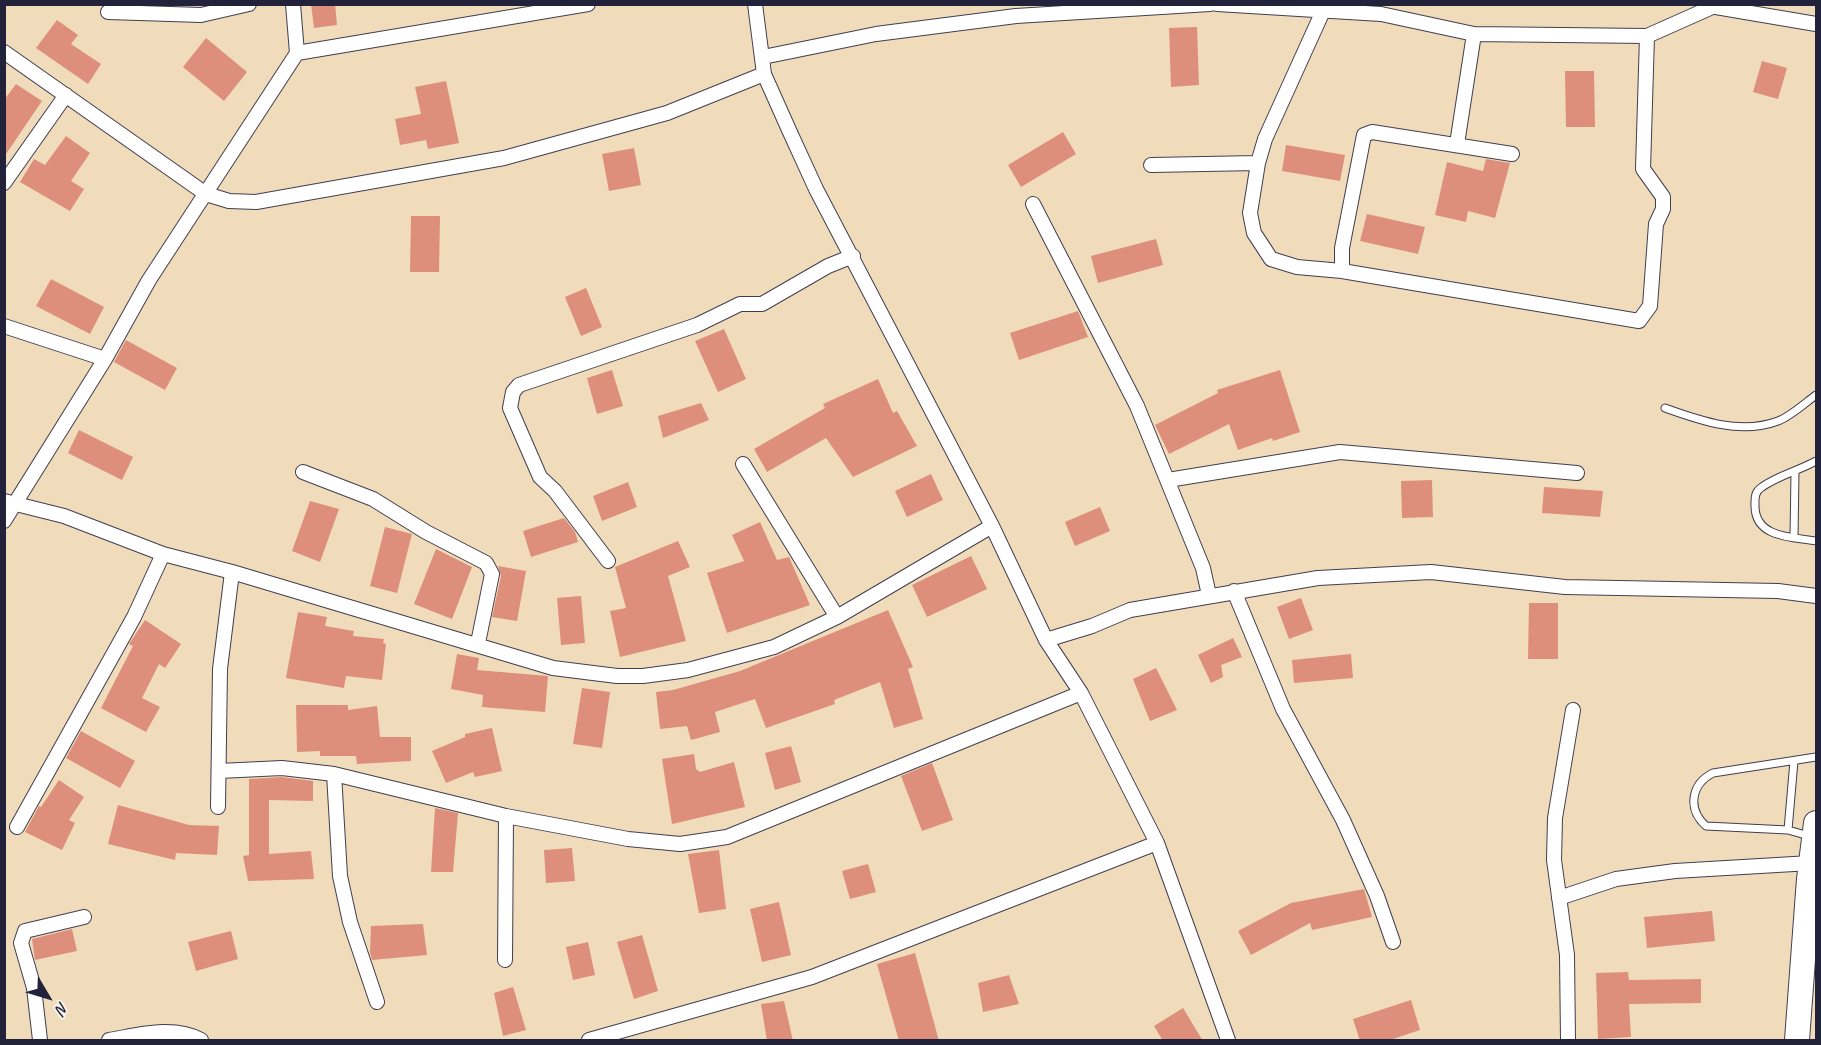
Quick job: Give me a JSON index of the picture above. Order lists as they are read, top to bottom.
{
  "north": "bottom right"
}
